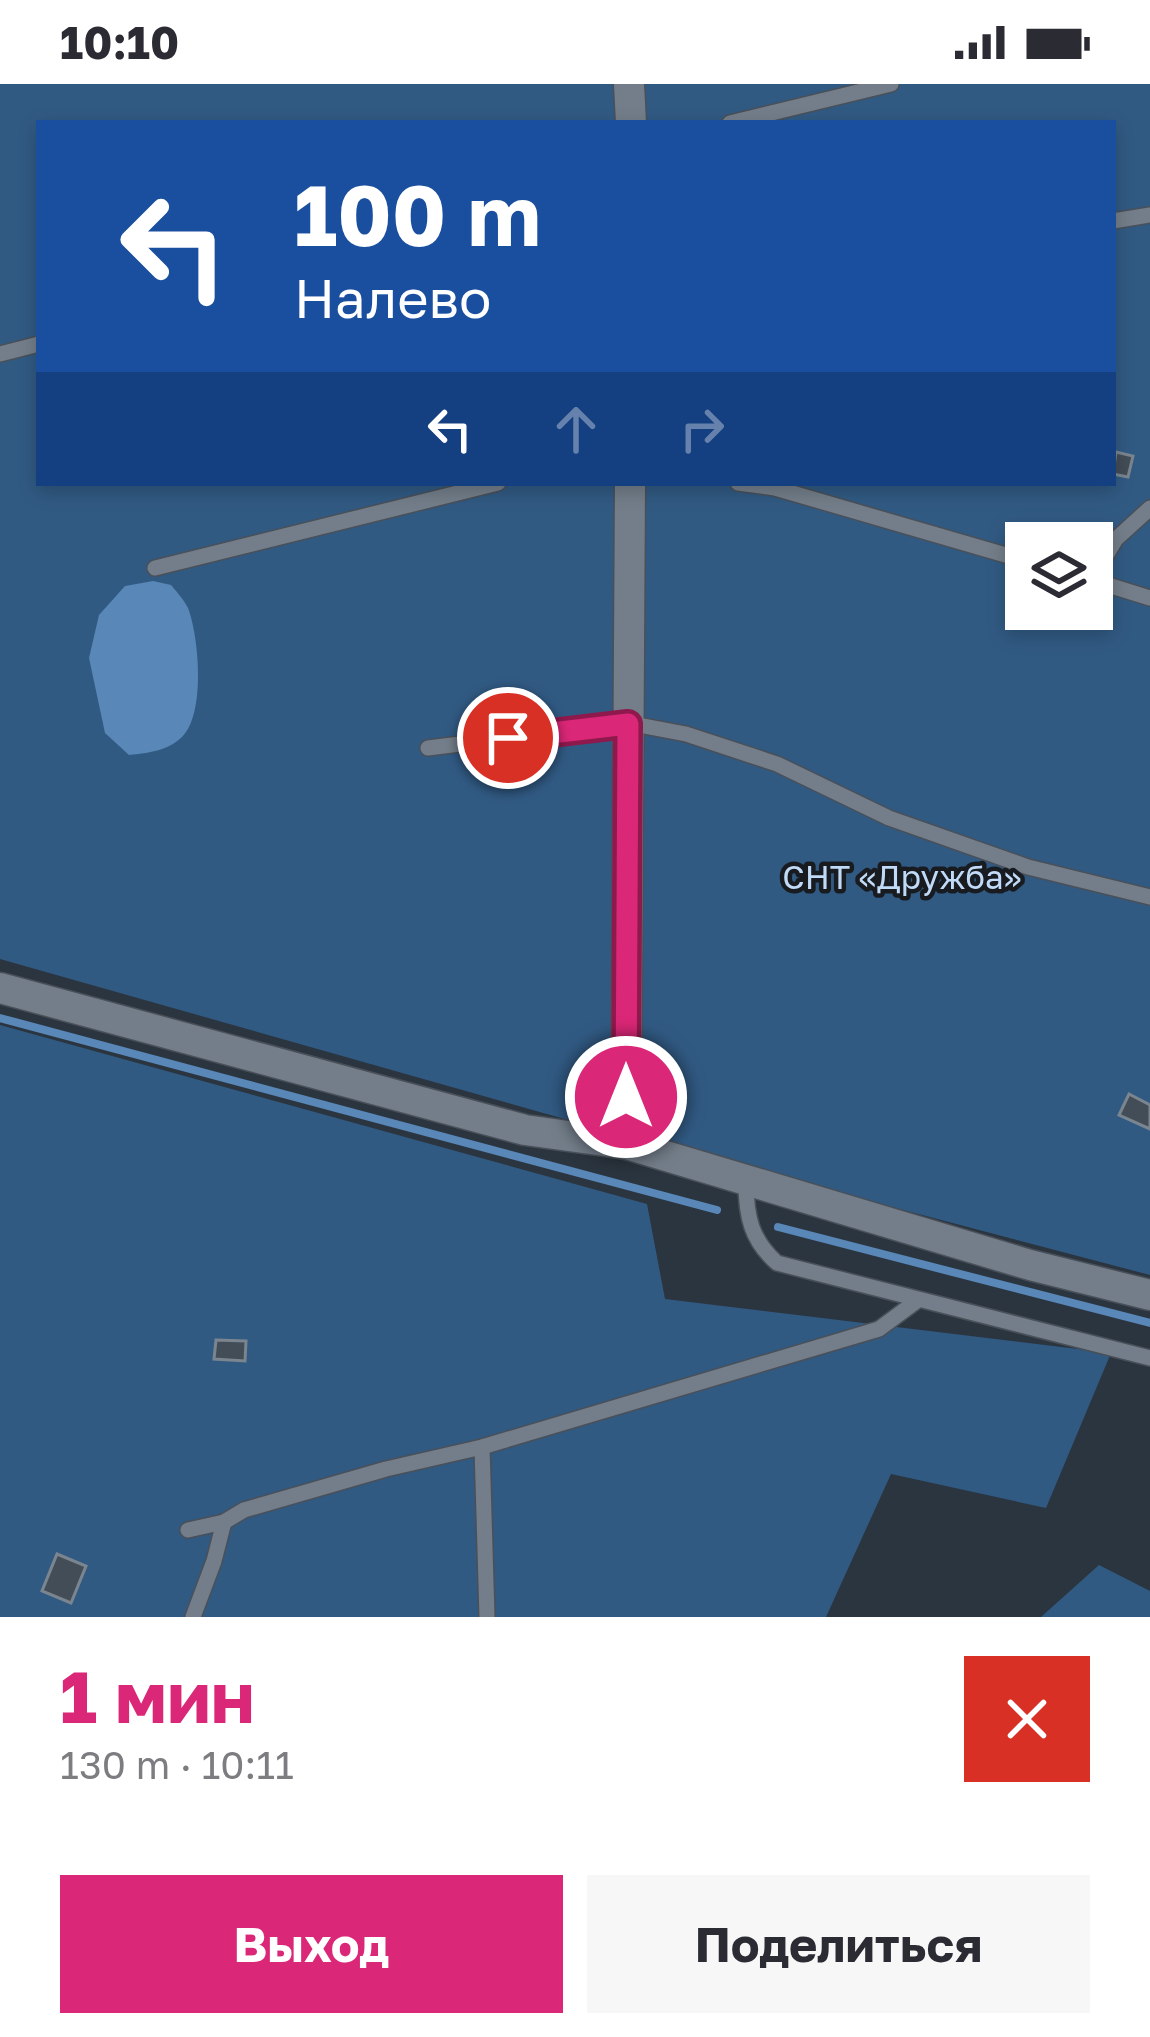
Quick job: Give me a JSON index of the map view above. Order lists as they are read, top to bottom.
{
  "parks": ["СНТ «Дружба»"],
  "page": {
    "status": "10:10",
    "turn": ["100 m", "Налево"],
    "heading": ["1 мин", "130 m · 10:11"],
    "buttons": ["Выход", "Поделиться"]
  }
}
